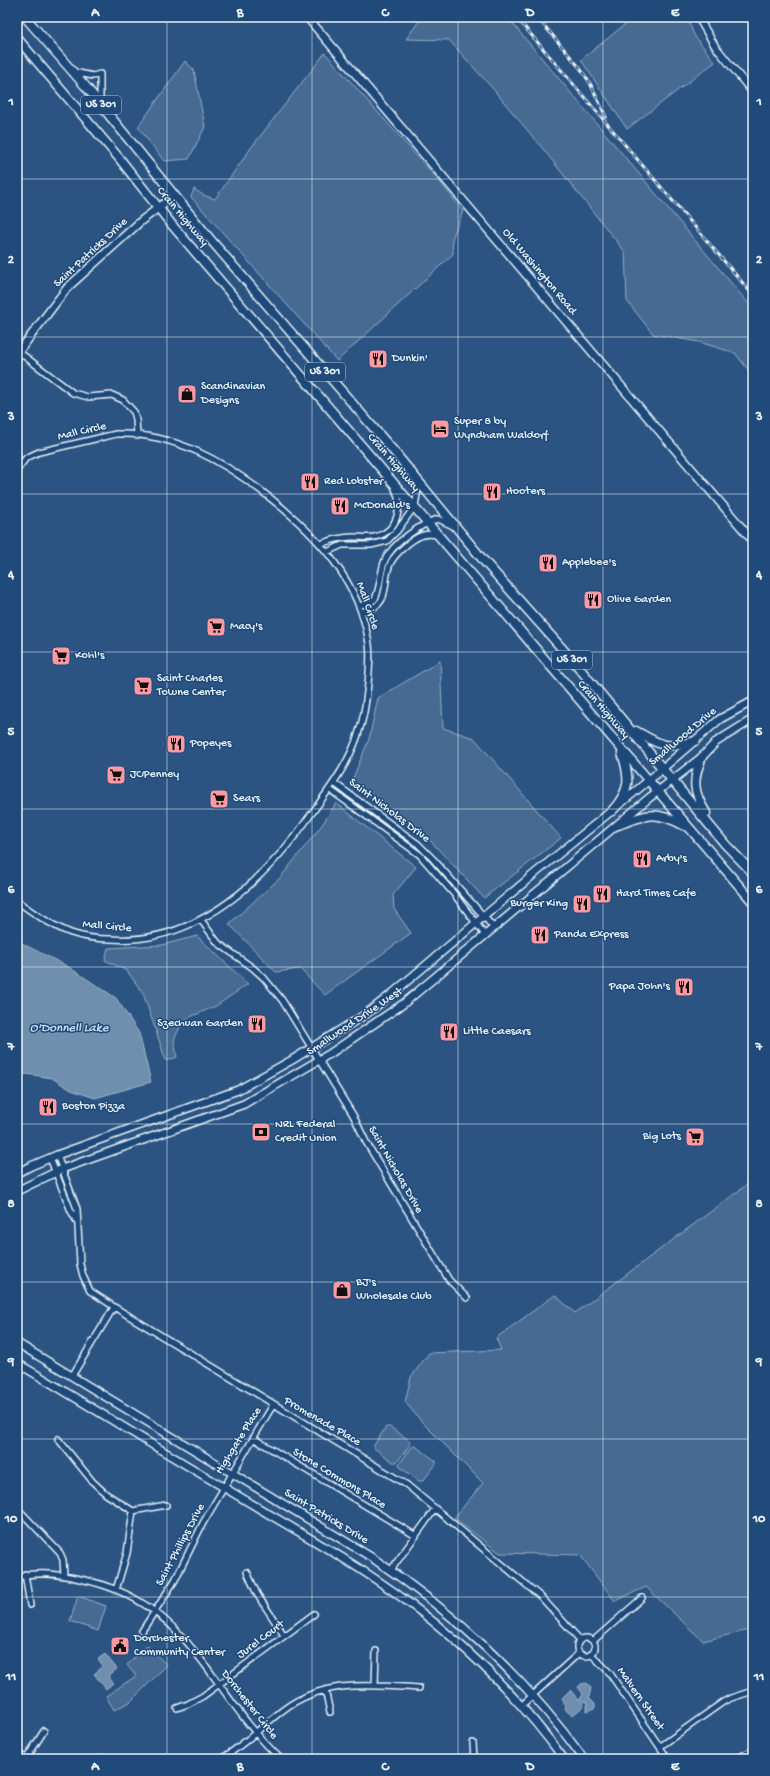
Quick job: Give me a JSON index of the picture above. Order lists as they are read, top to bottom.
{
  "streets": {
    "highway": ["US 301", "Crain Highway"],
    "main road": [
      "Saint Patricks Drive",
      "Old Washington Road",
      "Smallwood Drive",
      "Smallwood Drive West"
    ],
    "street": [
      "Mall Circle",
      "Saint Nicholas Drive",
      "Promenade Place",
      "Highgate Place",
      "Stone Commons Place",
      "Saint Phillips Drive",
      "Jurel Court",
      "Malvern Street",
      "Dorchester Circle"
    ]
  },
  "crossings": [
    ["Crain Highway", "Saint Patricks Drive"],
    ["Crain Highway", "Smallwood Drive"],
    ["Crain Highway", "Smallwood Drive West"],
    ["Saint Patricks Drive", "Highgate Place"],
    ["Mall Circle", "Saint Nicholas Drive"],
    ["Smallwood Drive", "Smallwood Drive West"],
    ["Saint Nicholas Drive", "Smallwood Drive West"],
    ["Smallwood Drive West", "Promenade Place"],
    ["Promenade Place", "Highgate Place"],
    ["Promenade Place", "Malvern Street"],
    ["Highgate Place", "Stone Commons Place"],
    ["Highgate Place", "Saint Phillips Drive"],
    ["Saint Phillips Drive", "Dorchester Circle"],
    ["Jurel Court", "Dorchester Circle"]
  ],
  "water": ["O'Donnell Lake"],
  "places": {
    "restaurant": [
      "Dunkin'",
      "Red Lobster",
      "Hooters",
      "McDonald's",
      "Applebee's",
      "Olive Garden",
      "Popeyes",
      "Arby's",
      "Hard Times Cafe",
      "Burger King",
      "Panda Express",
      "Papa John's",
      "Szechuan Garden",
      "Little Caesars",
      "Boston Pizza"
    ],
    "shop": ["Scandinavian Designs", "BJ's Wholesale Club"],
    "hotel": ["Super 8 by Wyndham Waldorf"],
    "supermarket": [
      "Macy's",
      "Kohl's",
      "Saint Charles Towne Center",
      "JCPenney",
      "Sears",
      "Big Lots"
    ],
    "bank": ["NRL Federal Credit Union"],
    "public building": ["Dorchester Community Center"]
  },
  "grid": {
    "columns": [
      "A",
      "B",
      "C",
      "D",
      "E"
    ],
    "rows": [
      "1",
      "2",
      "3",
      "4",
      "5",
      "6",
      "7",
      "8",
      "9",
      "10",
      "11"
    ]
  }
}
